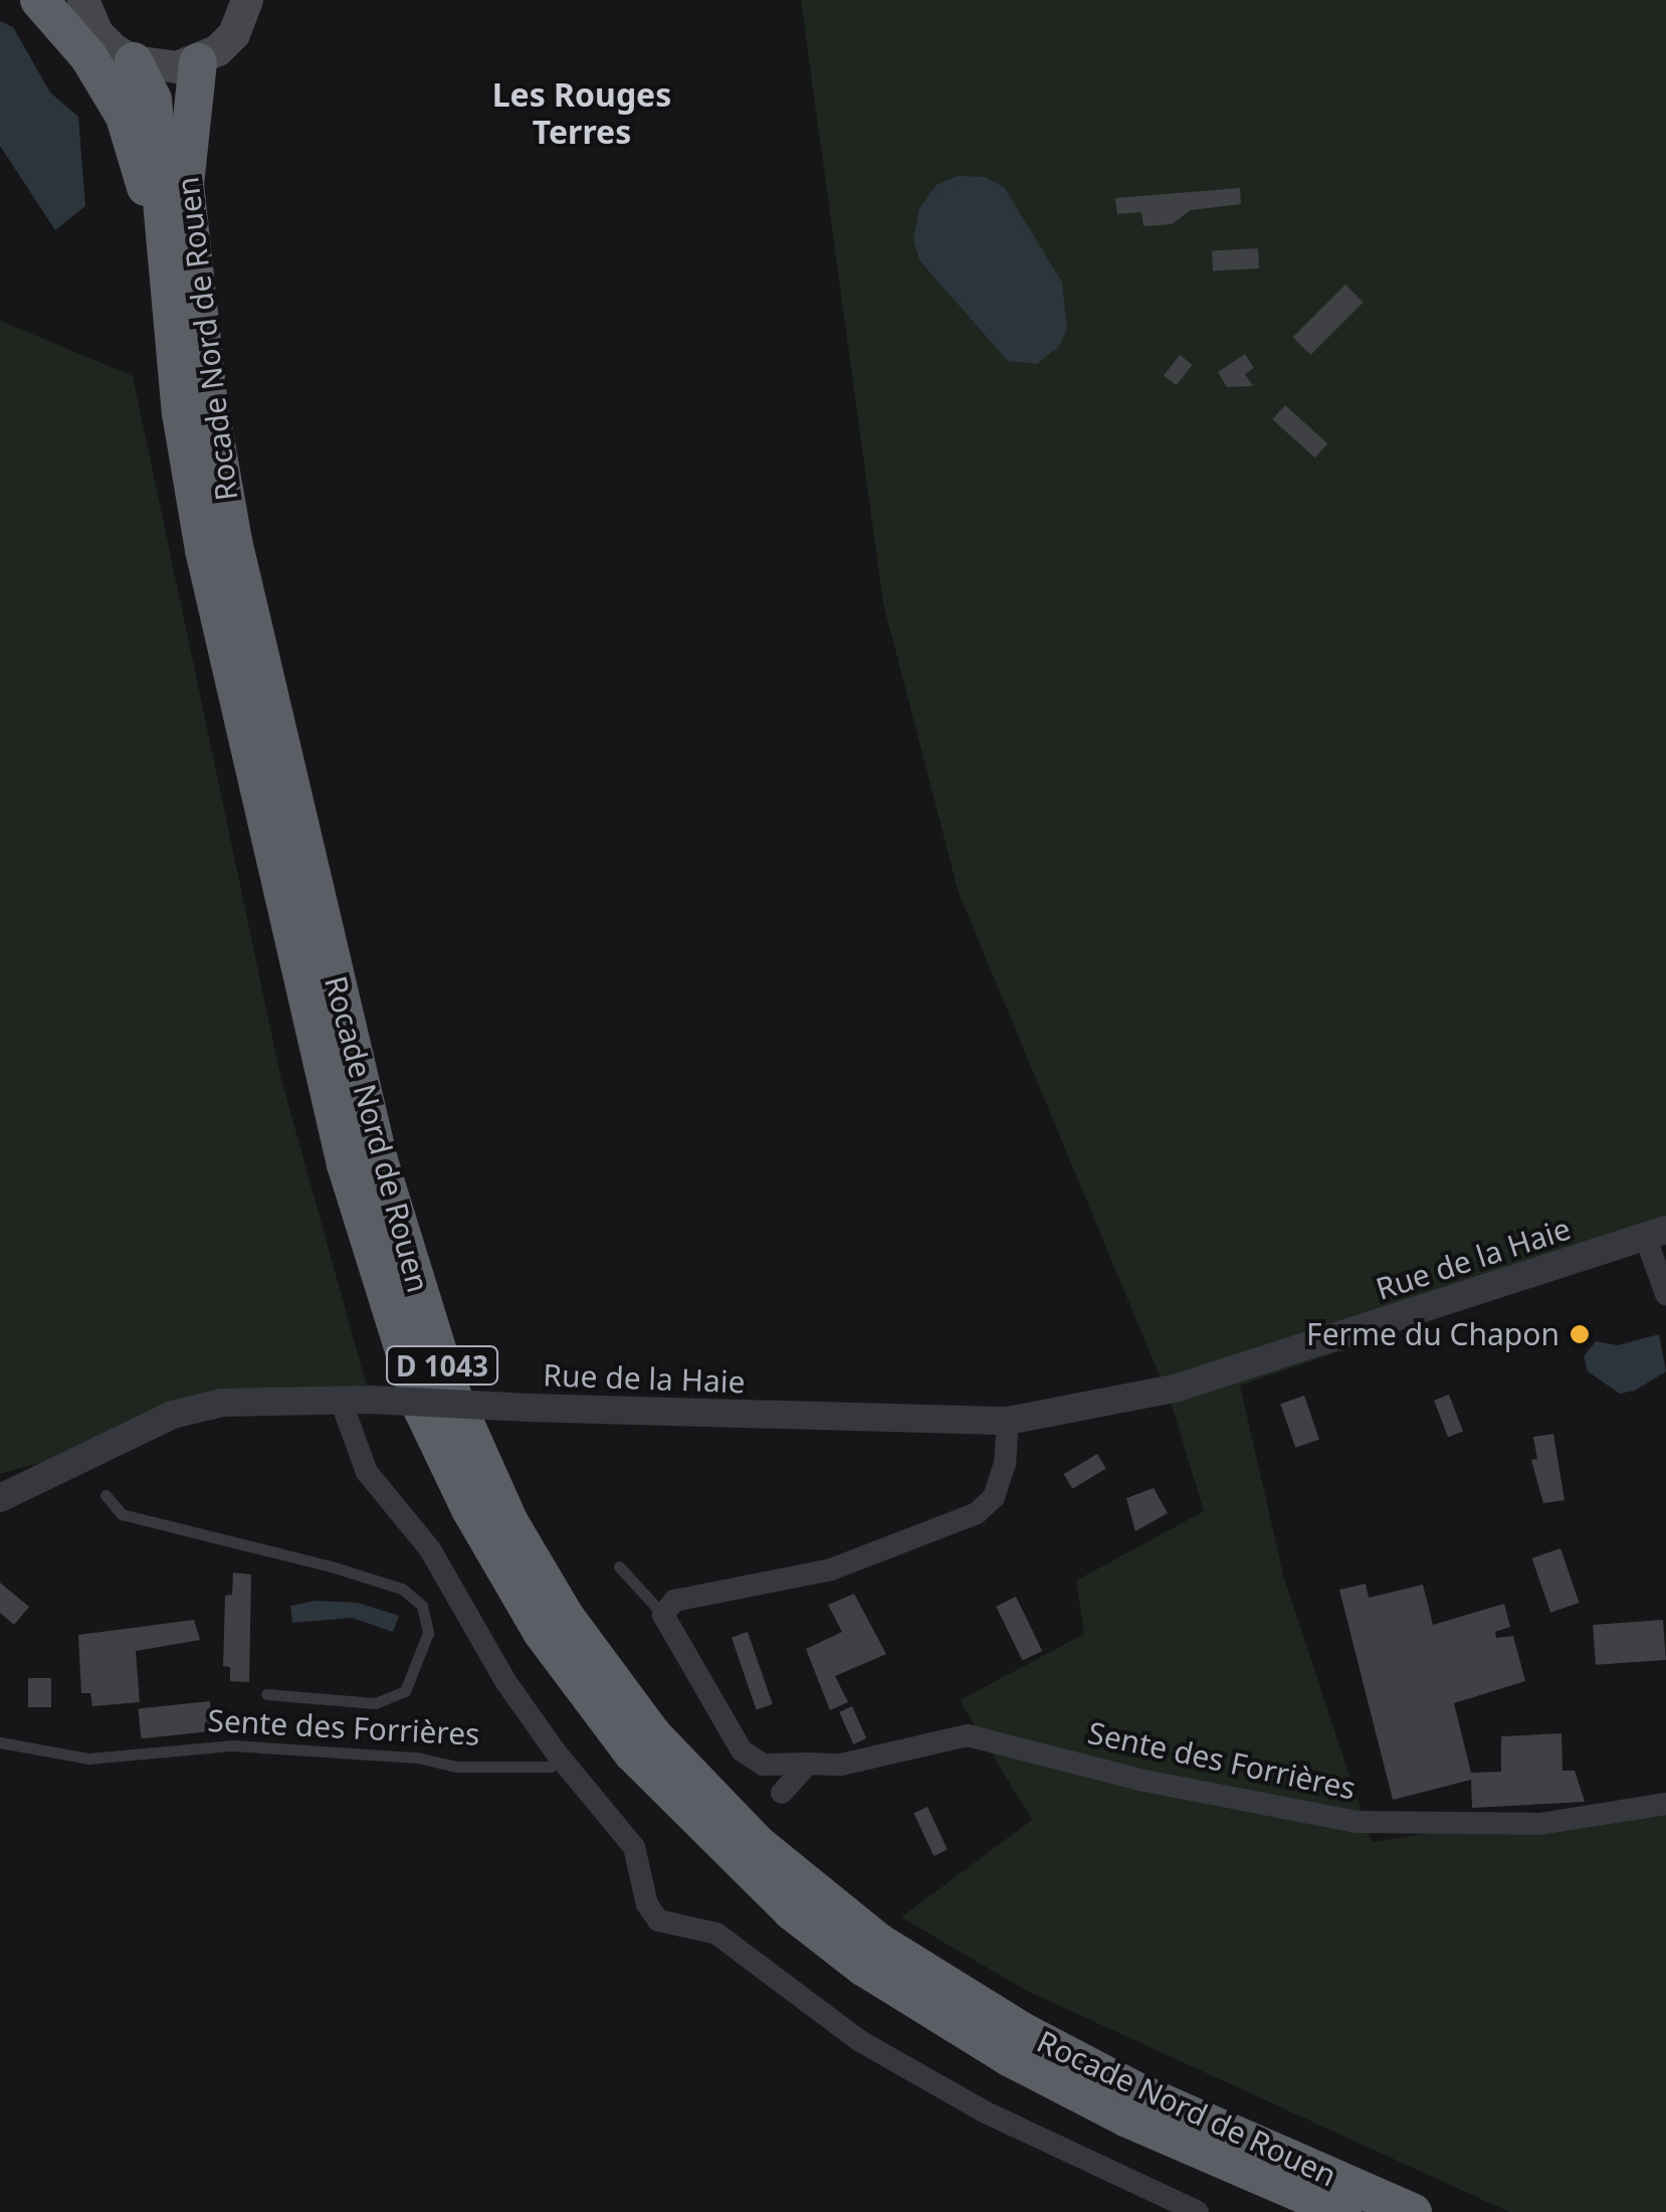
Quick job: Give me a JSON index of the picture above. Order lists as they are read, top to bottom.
{
  "streets": {
    "highway": ["Rocade Nord de Rouen", "D 1043"],
    "street": ["Rue de la Haie", "Sente des Forrières"]
  },
  "districts": ["Les Rouges Terres"],
  "places": ["Ferme du Chapon"]
}
